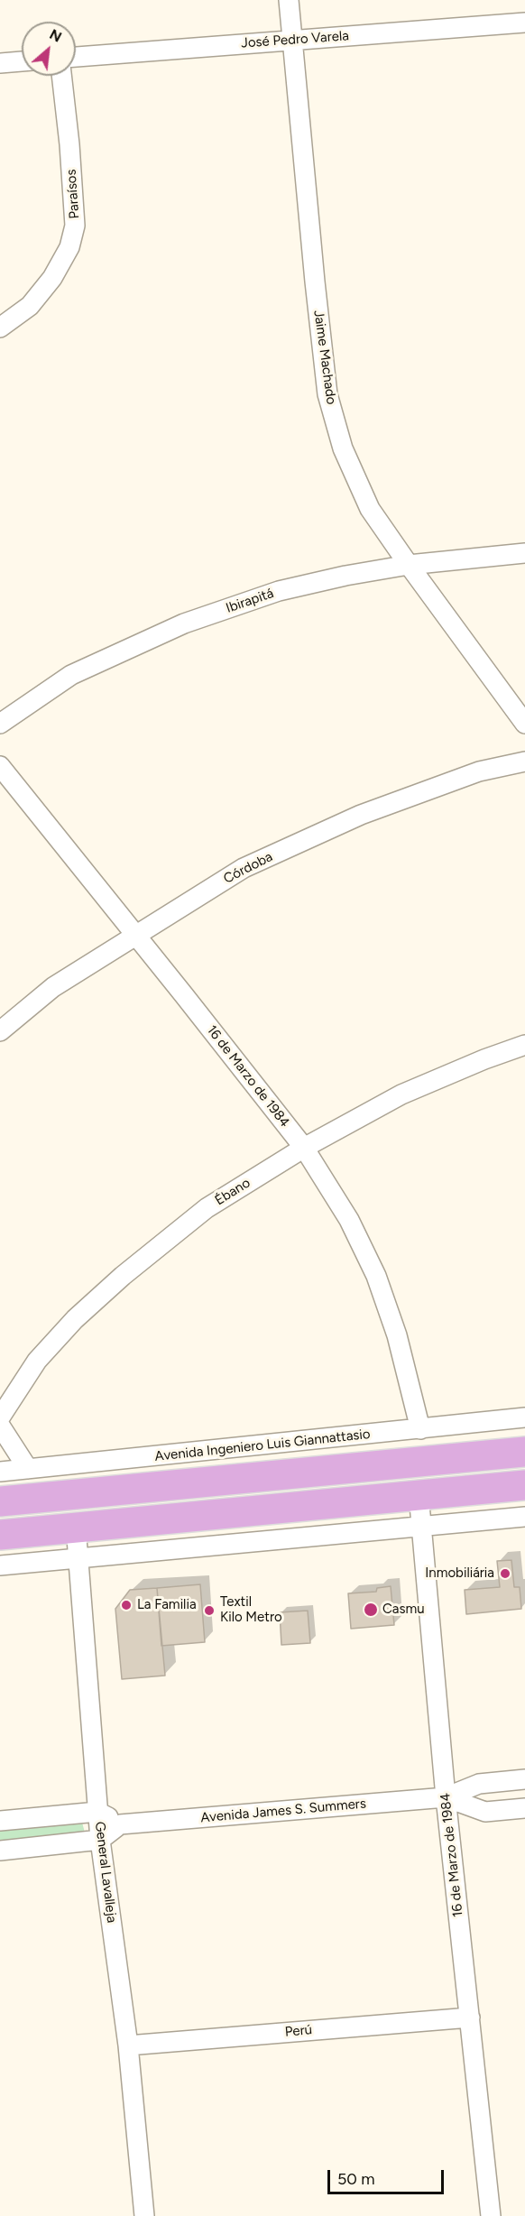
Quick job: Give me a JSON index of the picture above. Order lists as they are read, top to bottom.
{
  "streets": {
    "street": [
      "José Pedro Varela",
      "Paraísos",
      "Jaime Machado",
      "Ibirapitá",
      "Córdoba",
      "16 de Marzo de 1984",
      "Ébano",
      "Avenida Ingeniero Luis Giannattasio",
      "Avenida James S. Summers",
      "General Lavalleja",
      "Perú"
    ]
  },
  "crossings": [
    ["José Pedro Varela", "Jaime Machado"],
    ["Jaime Machado", "Ibirapitá"],
    ["Córdoba", "16 de Marzo de 1984"],
    ["16 de Marzo de 1984", "Ébano"],
    ["16 de Marzo de 1984", "Avenida Ingeniero Luis Giannattasio"],
    ["16 de Marzo de 1984", "Avenida James S. Summers"],
    ["16 de Marzo de 1984", "Perú"],
    ["General Lavalleja", "Perú"]
  ],
  "places": [
    "Inmobiliária",
    "La Familia",
    "Casmu",
    "Textil Kilo Metro"
  ],
  "scale_bar": "50 m",
  "north": "top right"
}
